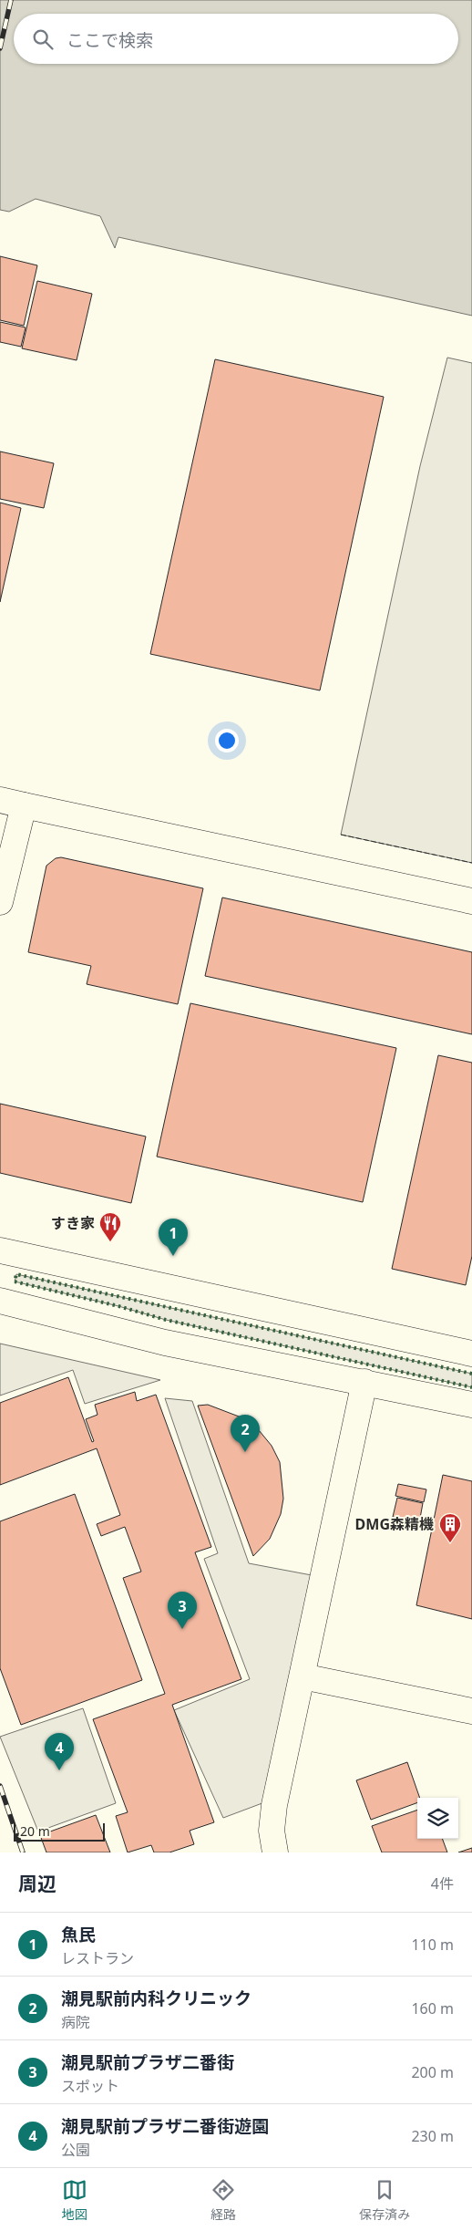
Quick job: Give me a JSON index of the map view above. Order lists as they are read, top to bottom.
{
  "places": {
    "restaurant": ["すき家"],
    "building": ["DMG森精機"]
  },
  "scale_bar": "20 m",
  "page": {
    "search": "ここで検索",
    "pins": [
      "1",
      "2",
      "3",
      "4"
    ],
    "scale": "20 m",
    "heading": ["周辺", "4件"],
    "list": [
      {
        "mark": "1",
        "name": "魚民",
        "note": "レストラン",
        "value": "110 m"
      },
      {
        "mark": "2",
        "name": "潮見駅前内科クリニック",
        "note": "病院",
        "value": "160 m"
      },
      {
        "mark": "3",
        "name": "潮見駅前プラザ二番街",
        "note": "スポット",
        "value": "200 m"
      },
      {
        "mark": "4",
        "name": "潮見駅前プラザ二番街遊園",
        "note": "公園",
        "value": "230 m"
      }
    ],
    "nav": ["地図", "経路", "保存済み"]
  }
}
